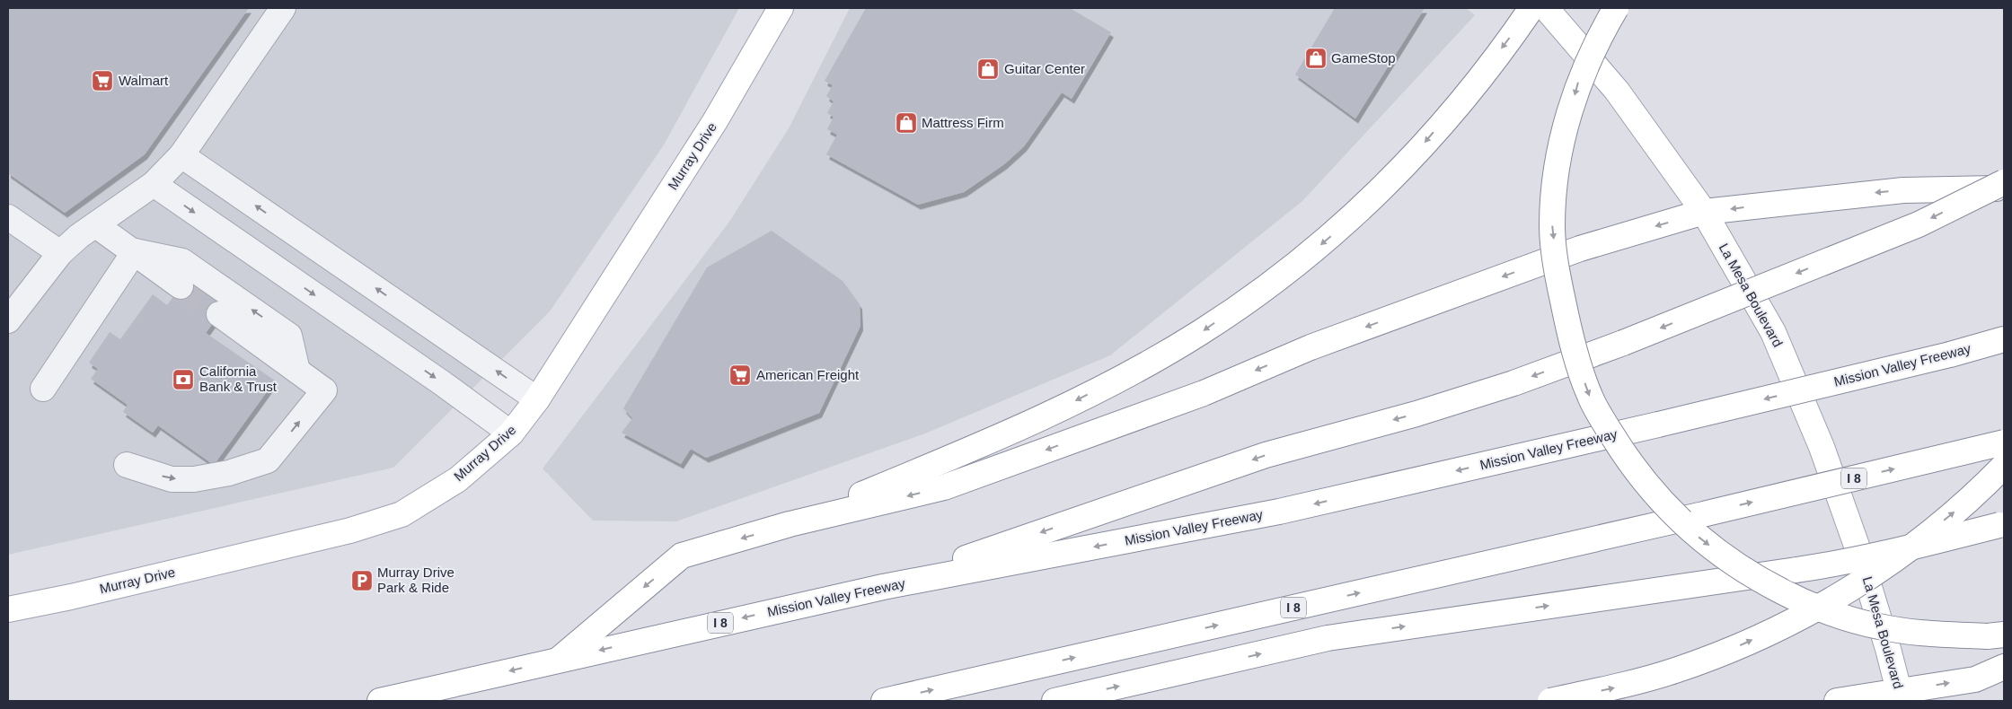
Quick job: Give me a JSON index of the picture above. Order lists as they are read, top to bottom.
{
  "streets": {
    "main road": [
      "Murray Drive",
      "La Mesa Boulevard",
      "Mission Valley Freeway",
      "I 8"
    ]
  },
  "places": {
    "shop": ["GameStop", "Guitar Center", "Mattress Firm"],
    "supermarket": ["Walmart", "American Freight"],
    "bank": ["California Bank & Trust"],
    "parking": ["Murray Drive Park & Ride"]
  }
}
